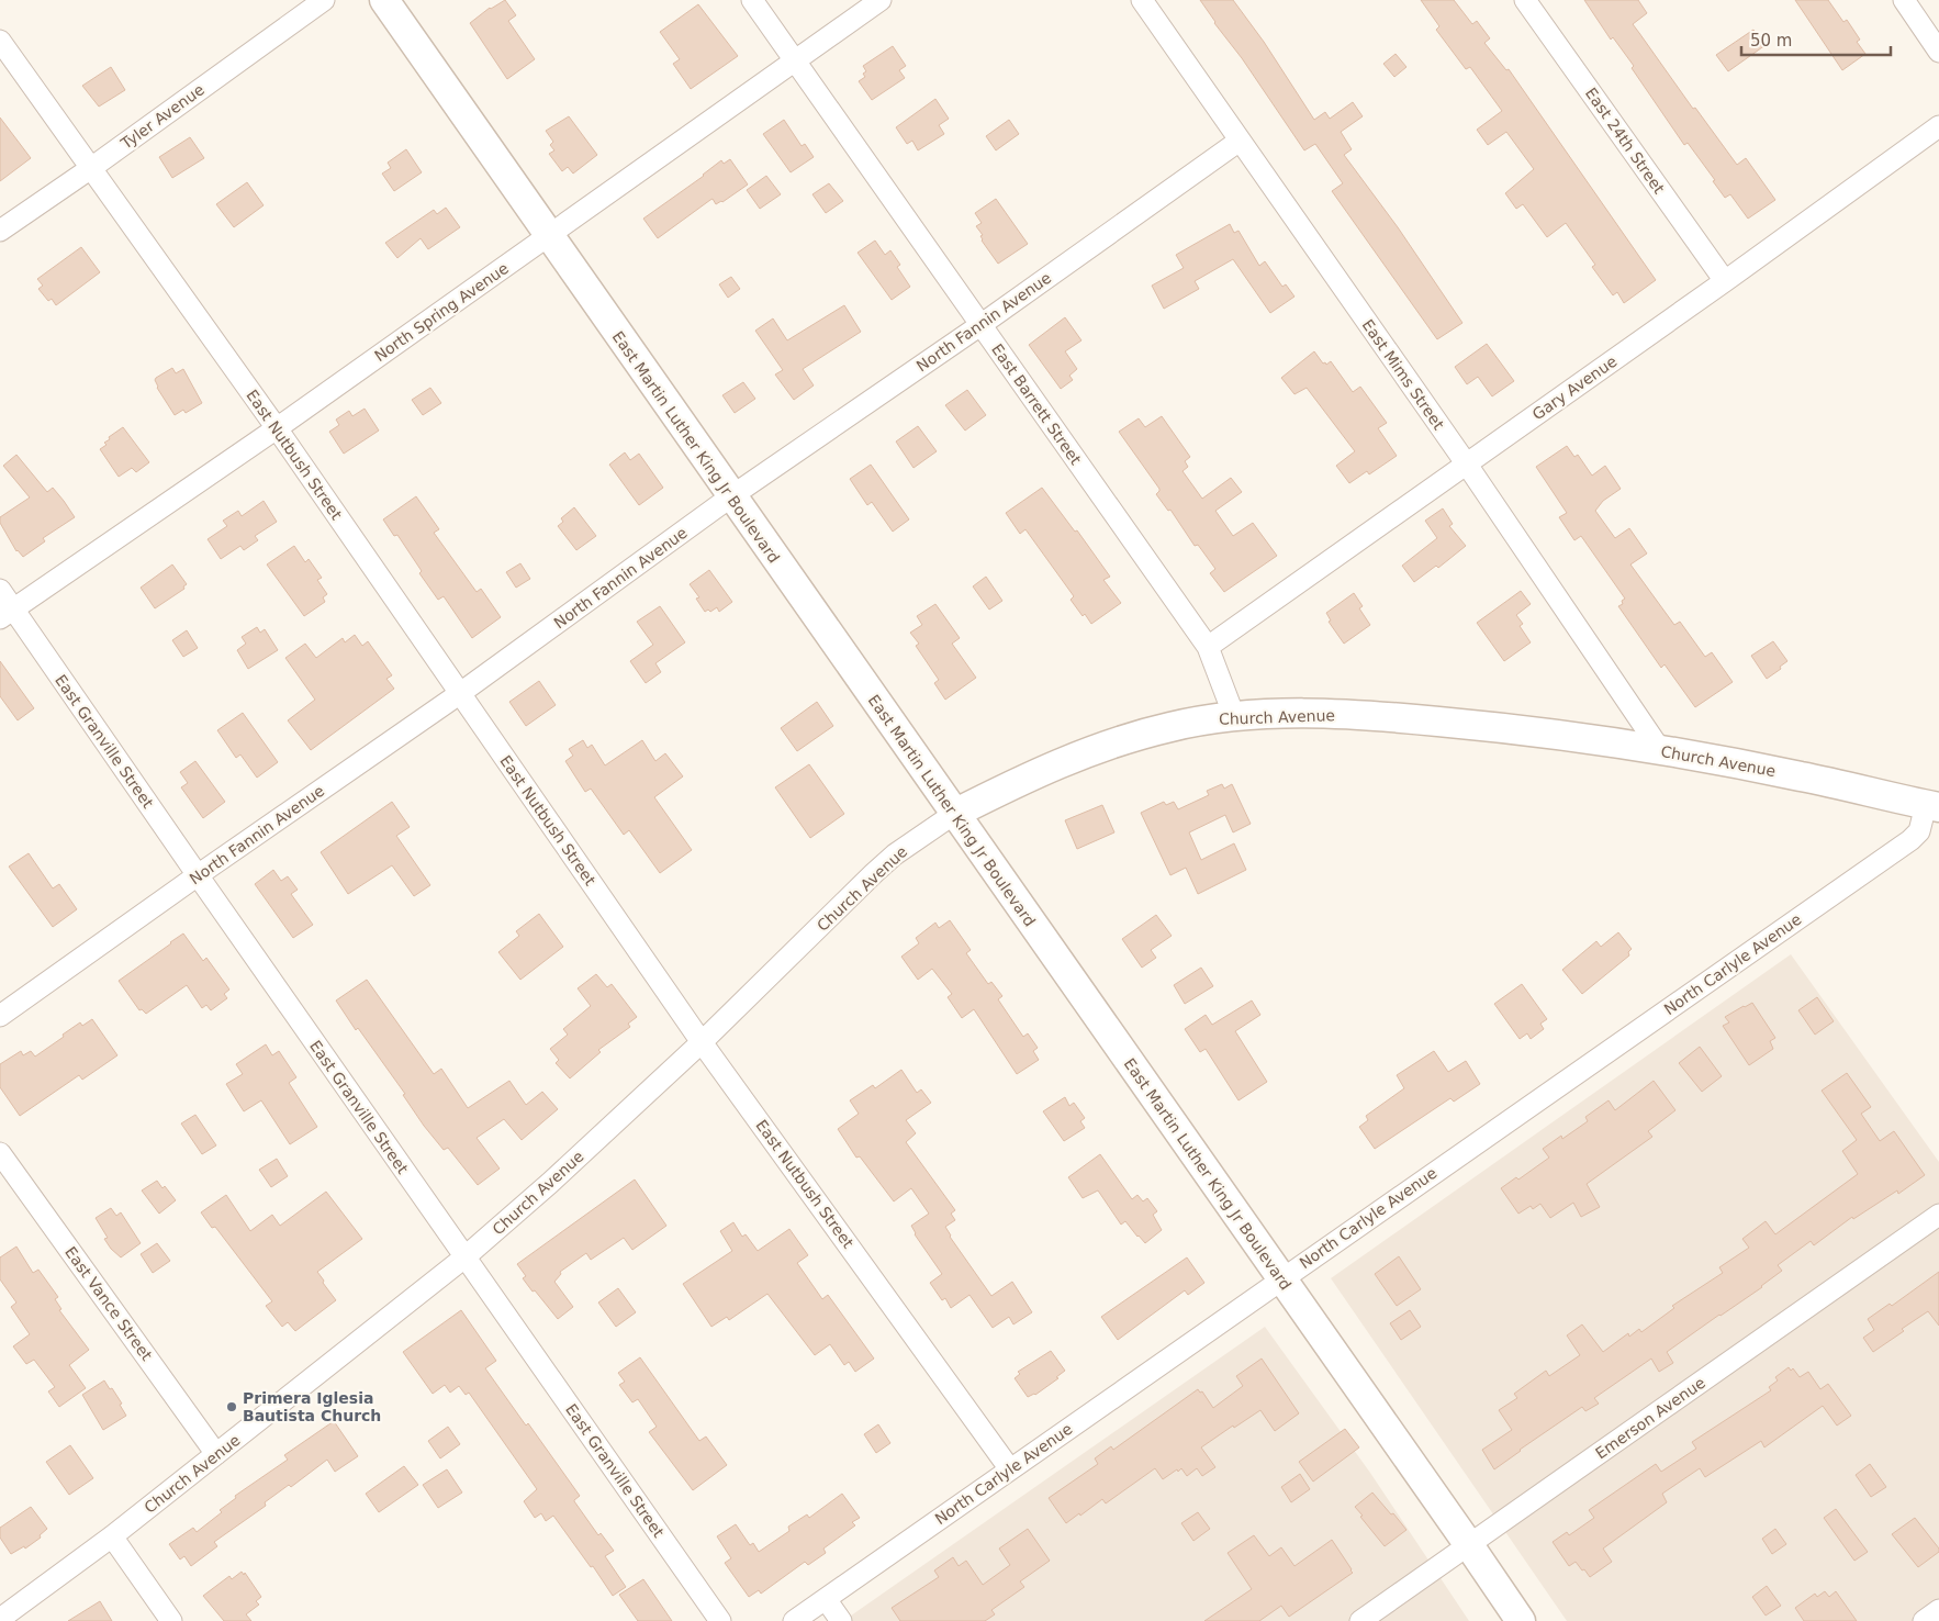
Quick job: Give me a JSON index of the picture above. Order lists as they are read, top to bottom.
{
  "streets": {
    "main road": ["East Martin Luther King Jr Boulevard", "Church Avenue"],
    "street": [
      "Tyler Avenue",
      "East 24th Street",
      "North Spring Avenue",
      "North Fannin Avenue",
      "East Mims Street",
      "Gary Avenue",
      "East Barrett Street",
      "East Nutbush Street",
      "East Granville Street",
      "North Carlyle Avenue",
      "East Vance Street",
      "Emerson Avenue"
    ]
  },
  "crossings": [
    ["Tyler Avenue", "East Nutbush Street"],
    ["East 24th Street", "Gary Avenue"],
    ["North Spring Avenue", "East Barrett Street"],
    ["North Spring Avenue", "East Martin Luther King Jr Boulevard"],
    ["North Spring Avenue", "East Nutbush Street"],
    ["North Spring Avenue", "East Granville Street"],
    ["North Fannin Avenue", "East Mims Street"],
    ["North Fannin Avenue", "East Barrett Street"],
    ["North Fannin Avenue", "East Martin Luther King Jr Boulevard"],
    ["North Fannin Avenue", "East Nutbush Street"],
    ["North Fannin Avenue", "East Granville Street"],
    ["East Mims Street", "Gary Avenue"],
    ["East Mims Street", "Church Avenue"],
    ["Gary Avenue", "East Barrett Street"],
    ["East Barrett Street", "Church Avenue"],
    ["East Martin Luther King Jr Boulevard", "Church Avenue"],
    ["East Martin Luther King Jr Boulevard", "North Carlyle Avenue"],
    ["East Martin Luther King Jr Boulevard", "Emerson Avenue"],
    ["East Nutbush Street", "Church Avenue"],
    ["East Nutbush Street", "North Carlyle Avenue"],
    ["Church Avenue", "East Granville Street"],
    ["Church Avenue", "North Carlyle Avenue"],
    ["Church Avenue", "East Vance Street"]
  ],
  "places": ["Primera Iglesia Bautista Church"],
  "scale_bar": "50 m"
}
